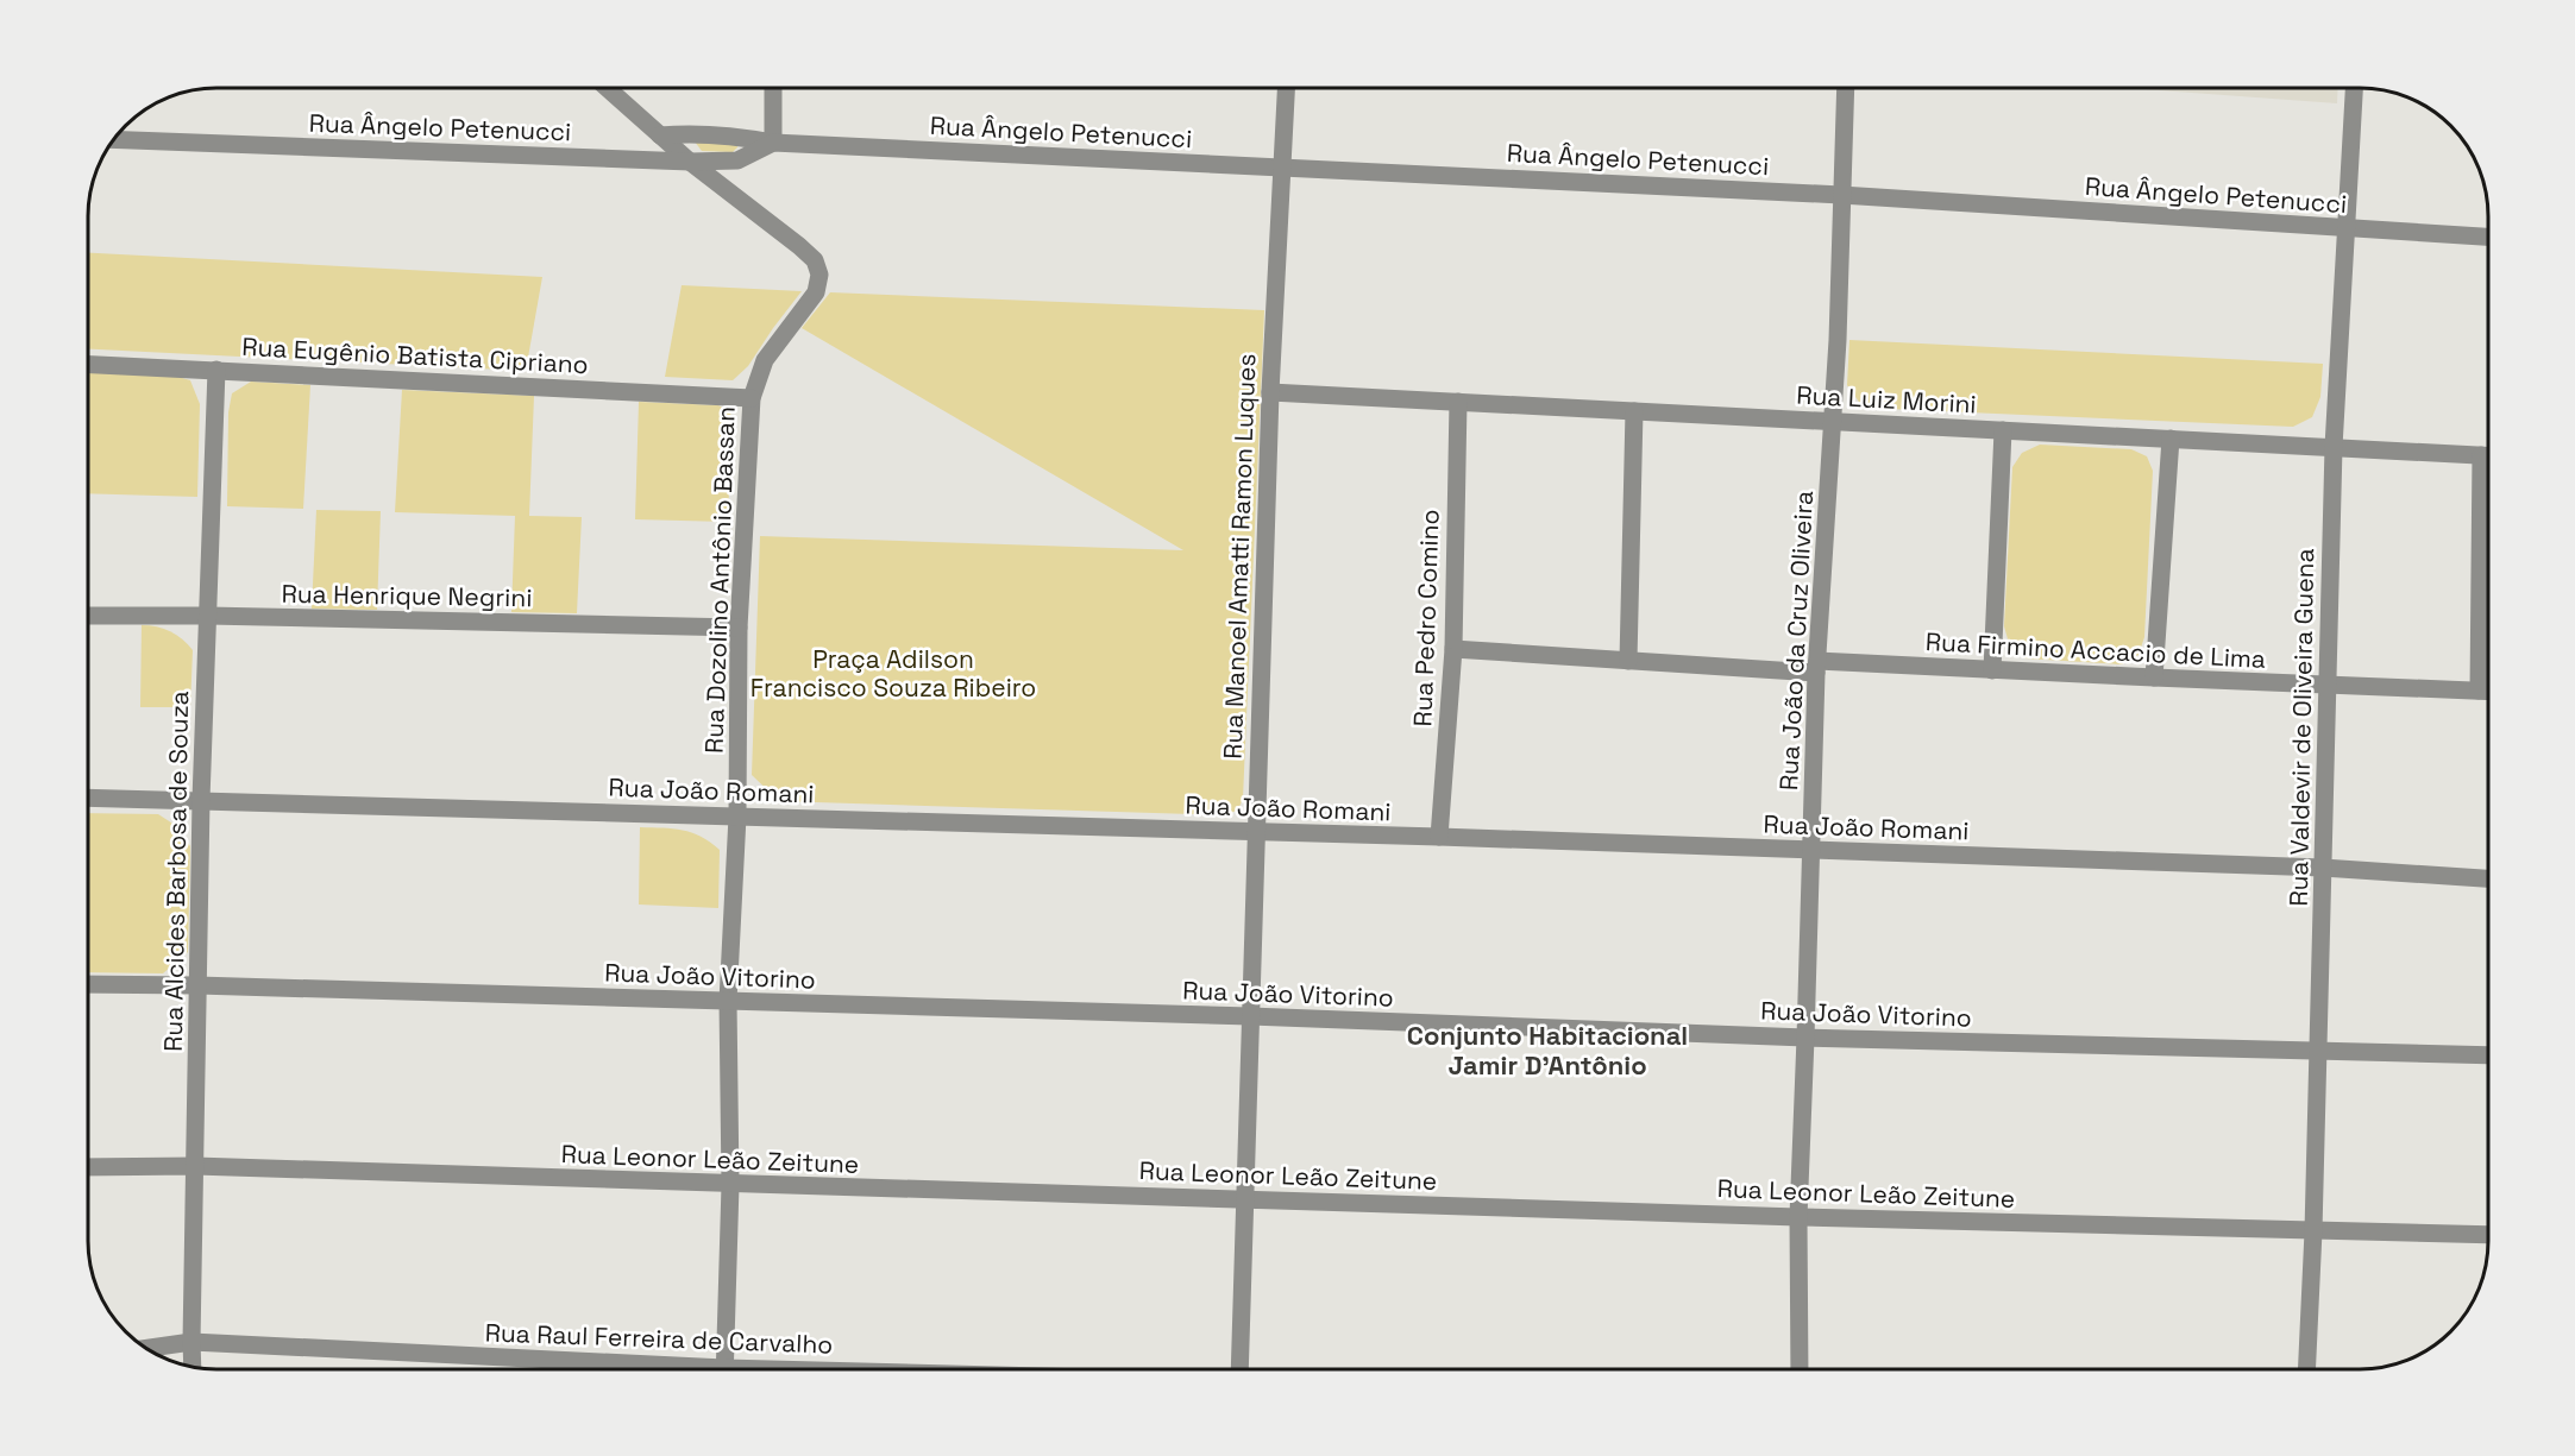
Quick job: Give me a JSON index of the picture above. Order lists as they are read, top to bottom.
{
  "streets": {
    "street": [
      "Rua Ângelo Petenucci",
      "Rua Eugênio Batista Cipriano",
      "Rua Luiz Morini",
      "Rua Manoel Amatti Ramon Luques",
      "Rua Dozolino Antônio Bassan",
      "Rua Henrique Negrini",
      "Rua Pedro Comino",
      "Rua João da Cruz Oliveira",
      "Rua Firmino Accacio de Lima",
      "Rua Valdevir de Oliveira Guena",
      "Rua João Romani",
      "Rua Alcides Barbosa de Souza",
      "Rua João Vitorino",
      "Rua Leonor Leão Zeitune",
      "Rua Raul Ferreira de Carvalho"
    ]
  },
  "crossings": [
    ["Rua Ângelo Petenucci", "Rua Manoel Amatti Ramon Luques"],
    ["Rua Ângelo Petenucci", "Rua Dozolino Antônio Bassan"],
    ["Rua Ângelo Petenucci", "Rua João da Cruz Oliveira"],
    ["Rua Ângelo Petenucci", "Rua Valdevir de Oliveira Guena"],
    ["Rua Eugênio Batista Cipriano", "Rua Dozolino Antônio Bassan"],
    ["Rua Eugênio Batista Cipriano", "Rua Alcides Barbosa de Souza"],
    ["Rua Luiz Morini", "Rua Manoel Amatti Ramon Luques"],
    ["Rua Luiz Morini", "Rua Pedro Comino"],
    ["Rua Luiz Morini", "Rua João da Cruz Oliveira"],
    ["Rua Luiz Morini", "Rua Valdevir de Oliveira Guena"],
    ["Rua Manoel Amatti Ramon Luques", "Rua João Romani"],
    ["Rua Manoel Amatti Ramon Luques", "Rua João Vitorino"],
    ["Rua Manoel Amatti Ramon Luques", "Rua Leonor Leão Zeitune"],
    ["Rua Dozolino Antônio Bassan", "Rua Henrique Negrini"],
    ["Rua Dozolino Antônio Bassan", "Rua João Romani"],
    ["Rua Dozolino Antônio Bassan", "Rua João Vitorino"],
    ["Rua Dozolino Antônio Bassan", "Rua Leonor Leão Zeitune"],
    ["Rua Henrique Negrini", "Rua Alcides Barbosa de Souza"],
    ["Rua Pedro Comino", "Rua Firmino Accacio de Lima"],
    ["Rua Pedro Comino", "Rua João Romani"],
    ["Rua João da Cruz Oliveira", "Rua Firmino Accacio de Lima"],
    ["Rua João da Cruz Oliveira", "Rua João Romani"],
    ["Rua João da Cruz Oliveira", "Rua João Vitorino"],
    ["Rua João da Cruz Oliveira", "Rua Leonor Leão Zeitune"],
    ["Rua Firmino Accacio de Lima", "Rua Valdevir de Oliveira Guena"],
    ["Rua Valdevir de Oliveira Guena", "Rua João Romani"],
    ["Rua Valdevir de Oliveira Guena", "Rua João Vitorino"],
    ["Rua Valdevir de Oliveira Guena", "Rua Leonor Leão Zeitune"],
    ["Rua João Romani", "Rua Alcides Barbosa de Souza"],
    ["Rua Alcides Barbosa de Souza", "Rua João Vitorino"],
    ["Rua Alcides Barbosa de Souza", "Rua Leonor Leão Zeitune"],
    ["Rua Alcides Barbosa de Souza", "Rua Raul Ferreira de Carvalho"]
  ],
  "districts": ["Conjunto Habitacional Jamir D'Antônio"],
  "parks": ["Praça Adilson Francisco Souza Ribeiro"]
}
